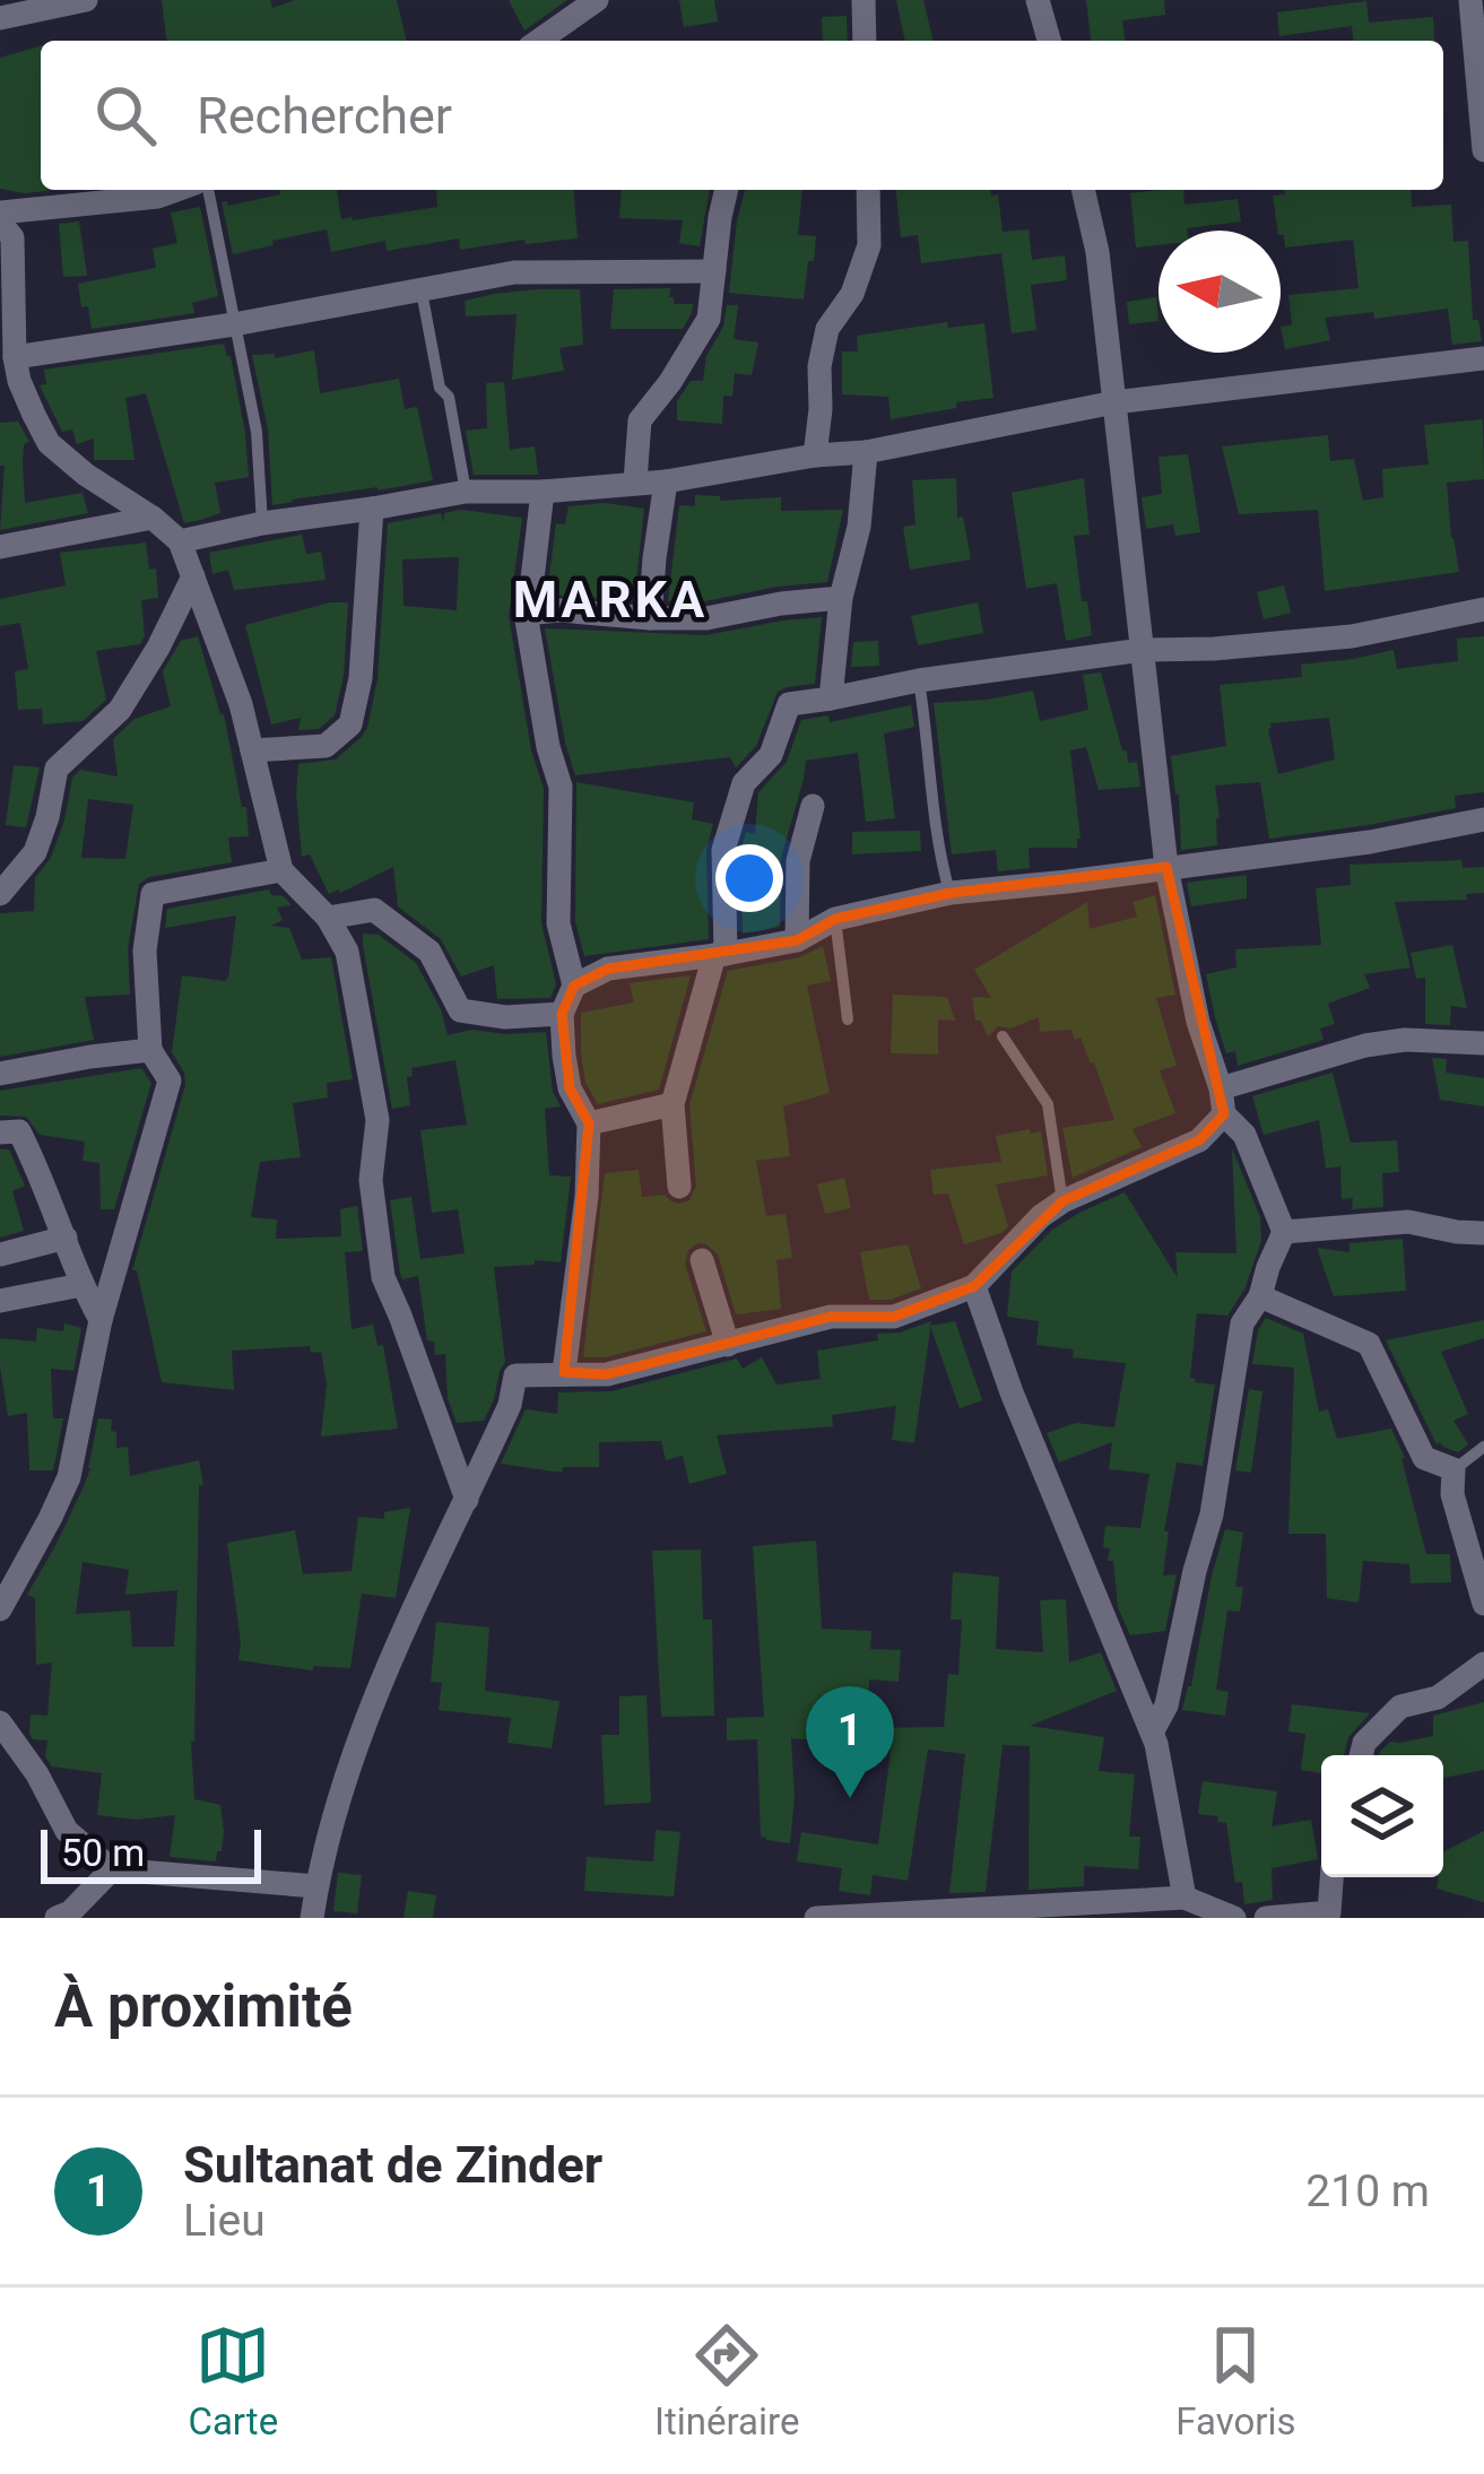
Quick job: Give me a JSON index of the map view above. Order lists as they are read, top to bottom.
{
  "districts": ["MARKA"],
  "scale_bar": "50 m",
  "north": "left",
  "page": {
    "search": "Rechercher",
    "pins": "1",
    "scale": "50 m",
    "heading": "À proximité",
    "list": [
      {
        "mark": "1",
        "name": "Sultanat de Zinder",
        "note": "Lieu",
        "value": "210 m"
      }
    ],
    "nav": ["Carte", "Itinéraire", "Favoris"]
  }
}
